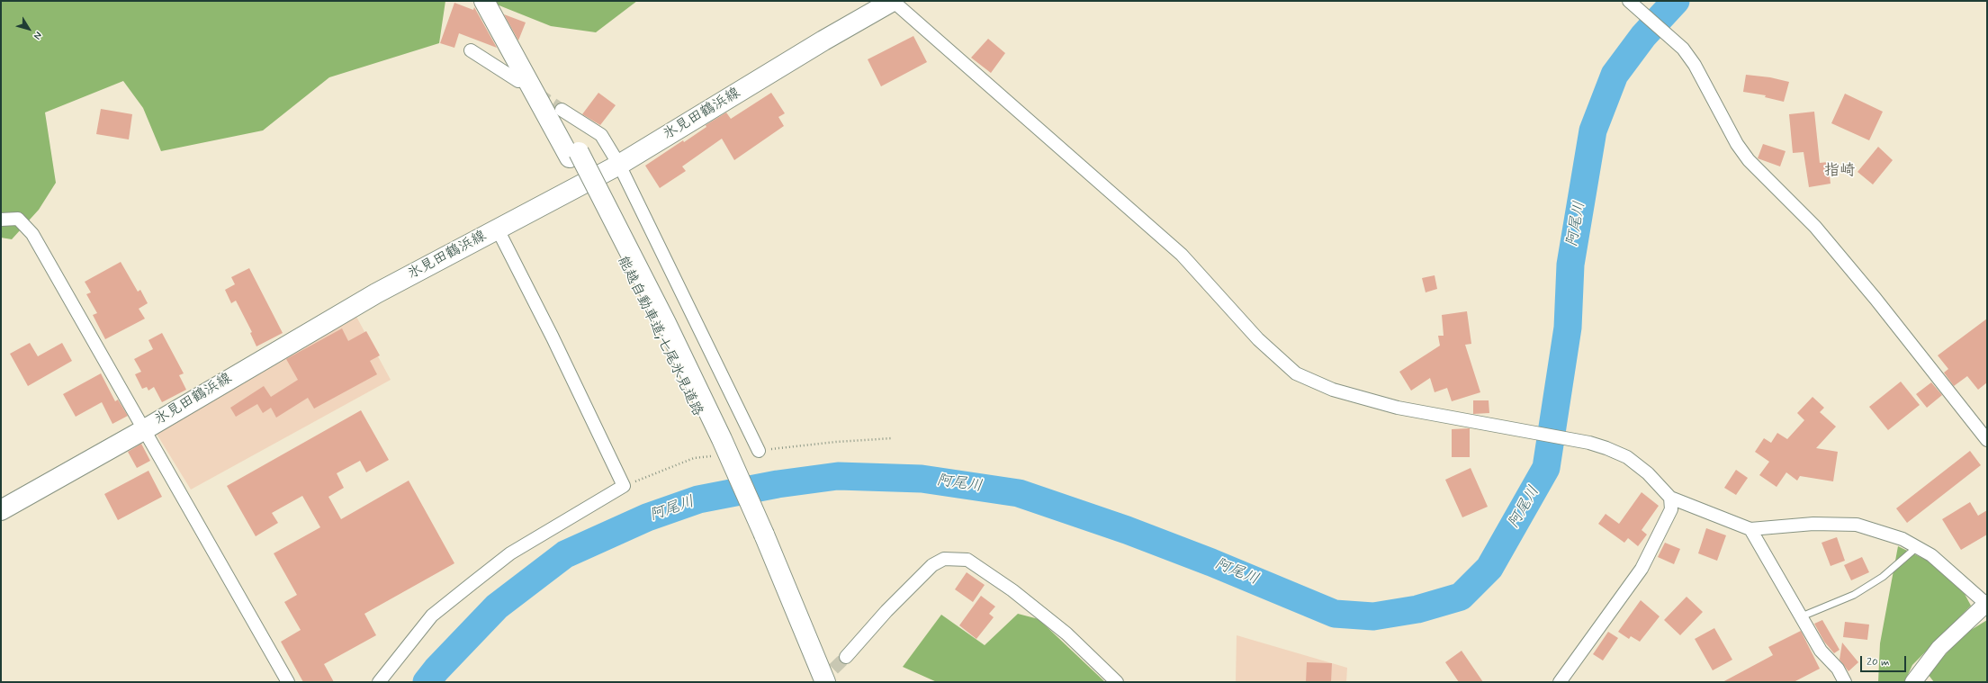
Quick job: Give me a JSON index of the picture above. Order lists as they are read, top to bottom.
{
  "streets": {
    "main road": ["氷見田鶴浜線", "能越自動車道;七尾氷見道路"]
  },
  "districts": ["指崎"],
  "water": ["阿尾川"],
  "scale_bar": "20 m",
  "north": "bottom right"
}
